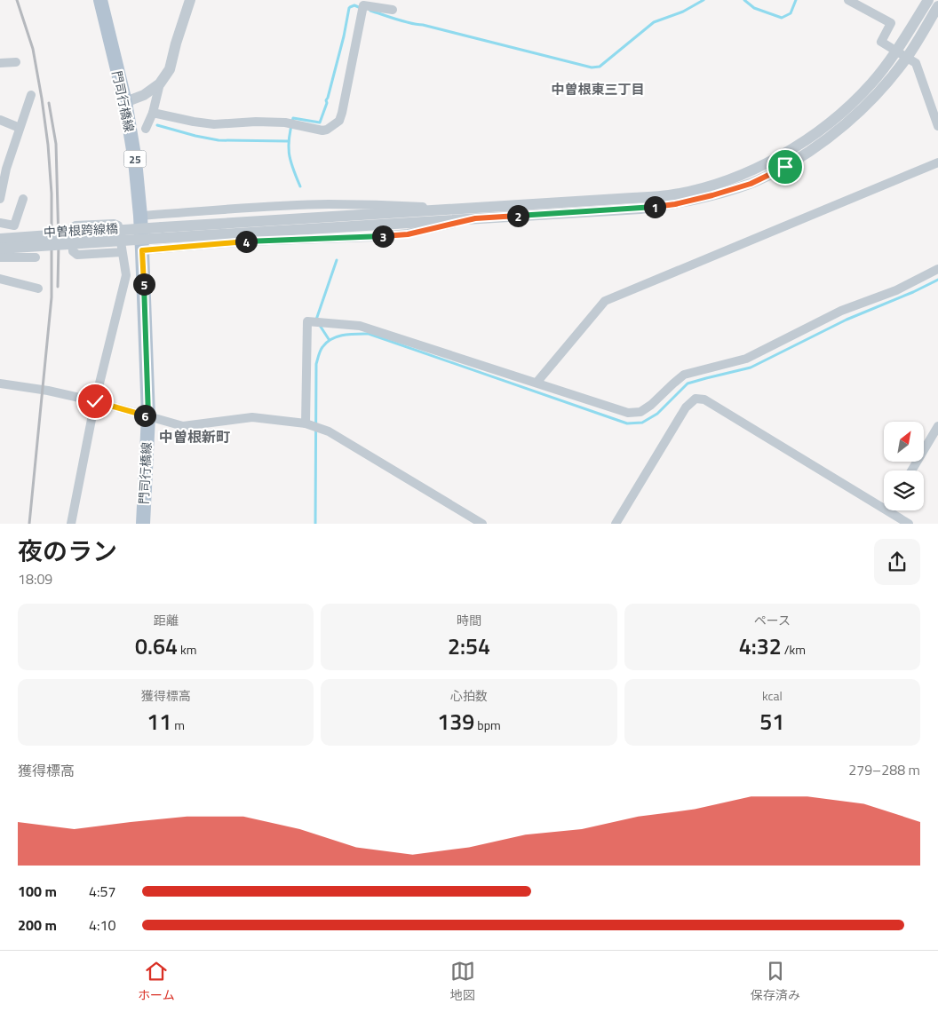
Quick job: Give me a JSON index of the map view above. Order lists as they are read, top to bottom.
{
  "streets": {
    "main road": ["門司行橋線", "25"],
    "street": ["中曽根跨線橋"]
  },
  "districts": ["中曽根東三丁目", "中曽根新町"],
  "north": "top right",
  "page": {
    "pins": [
      "1",
      "2",
      "3",
      "4",
      "5",
      "6"
    ],
    "heading": ["夜のラン", "18:09"],
    "stats": [
      ["距離", "0.64 km"],
      ["時間", "2:54"],
      ["ペース", "4:32 /km"],
      ["獲得標高", "11 m"],
      ["心拍数", "139 bpm"],
      ["kcal", "51"]
    ],
    "chart": ["獲得標高", "279–288 m"],
    "list": [
      {
        "name": "100 m",
        "note": "4:57"
      },
      {
        "name": "200 m",
        "note": "4:10"
      }
    ],
    "tabs": ["ホーム", "地図", "保存済み"]
  }
}
